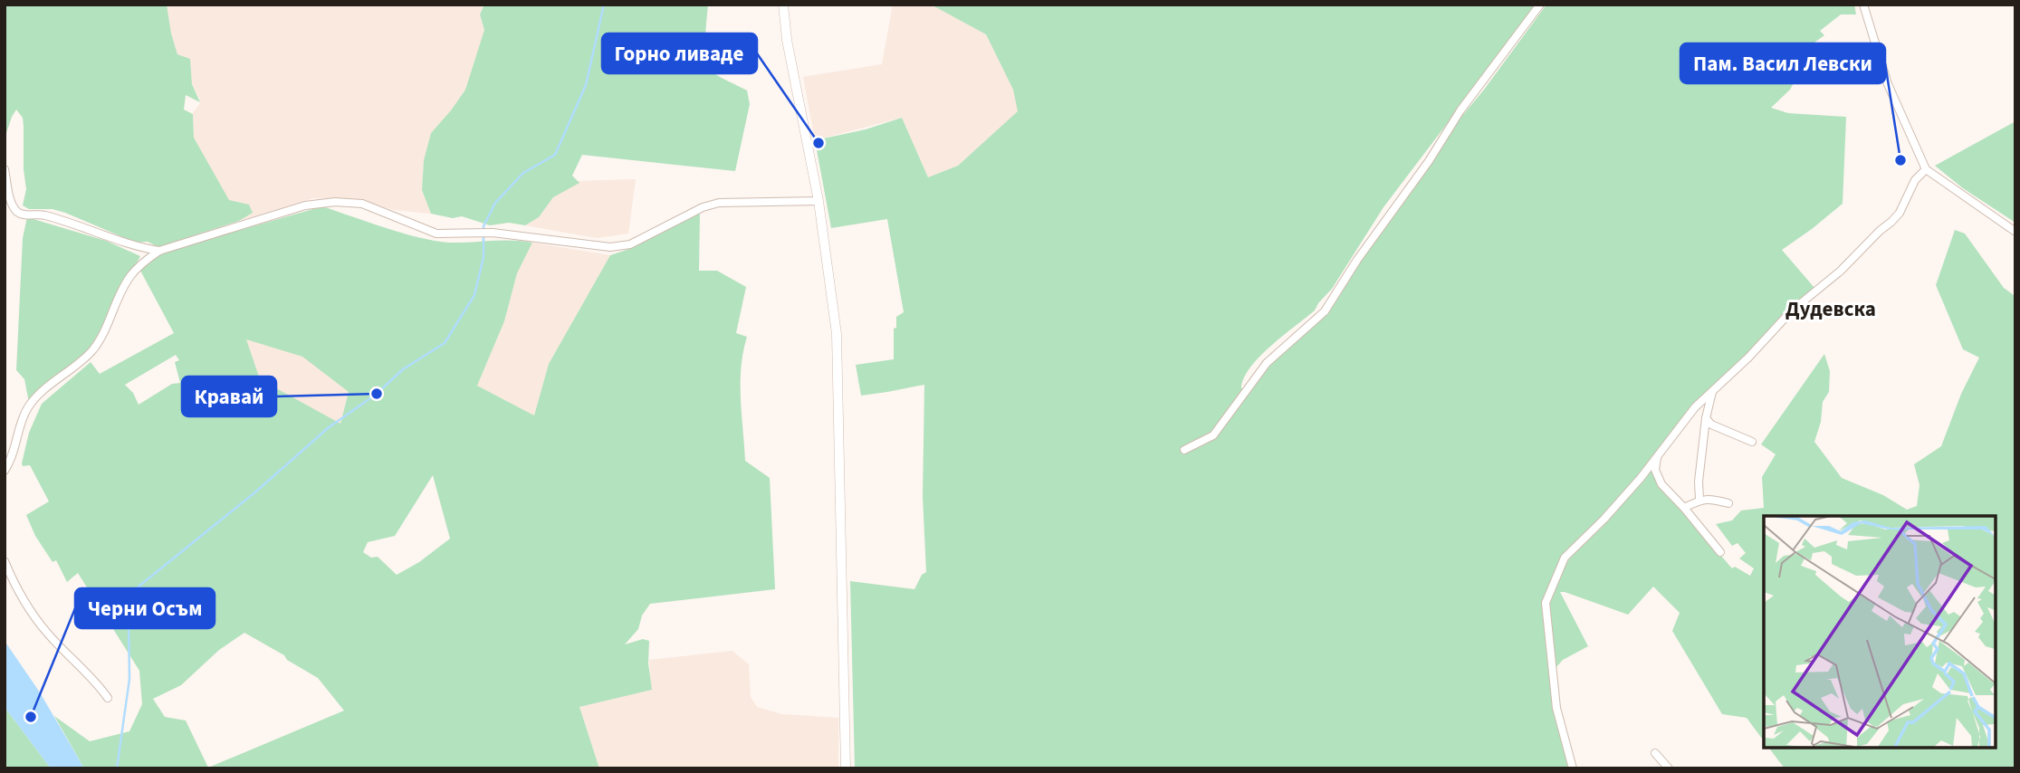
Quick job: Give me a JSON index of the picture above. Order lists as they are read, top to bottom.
{
  "districts": ["Дудевска"],
  "places": [
    "Горно ливаде",
    "Пам. Васил Левски",
    "Кравай",
    "Черни Осъм"
  ]
}
